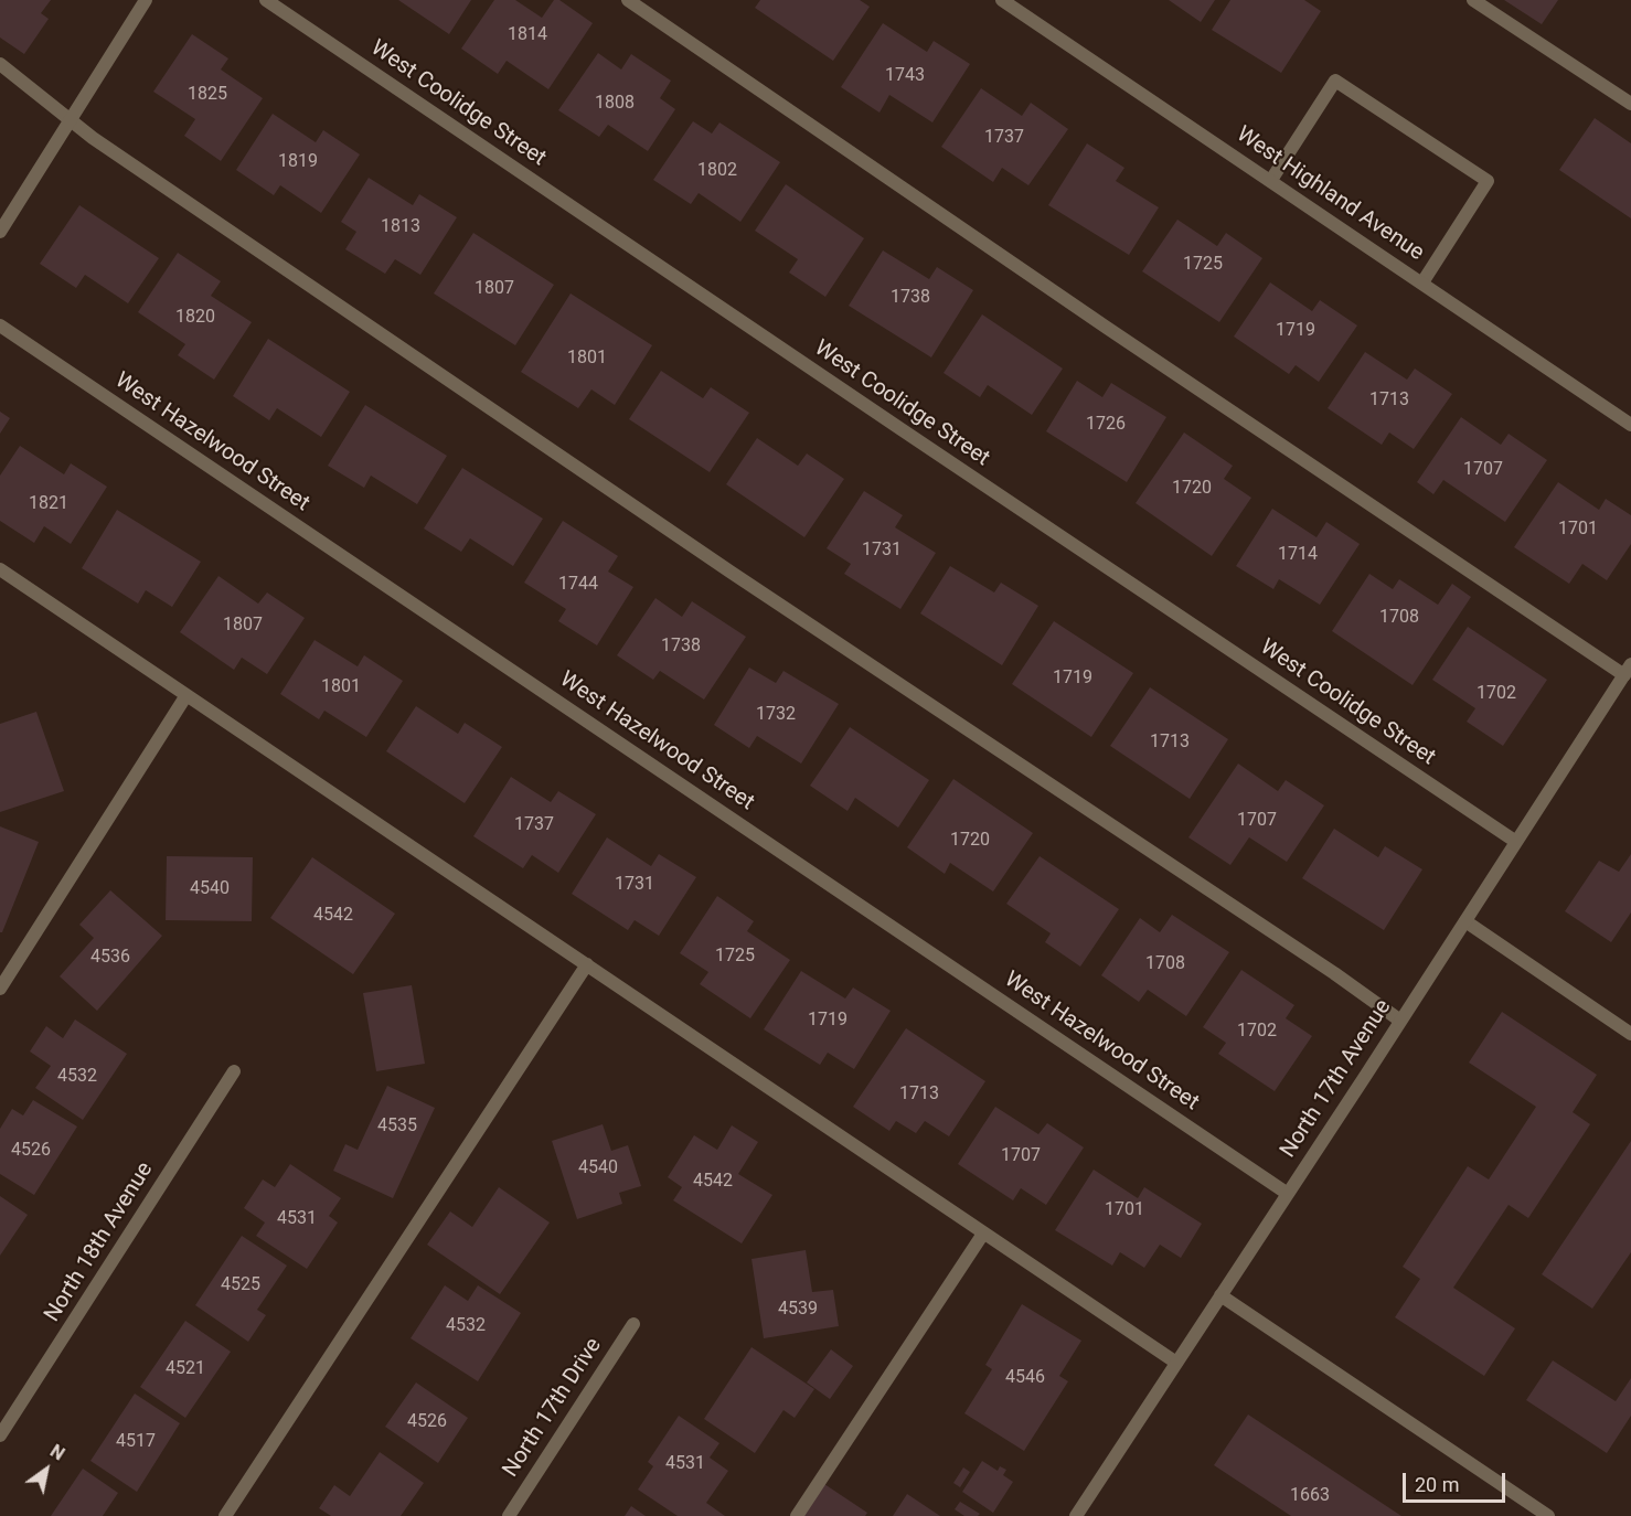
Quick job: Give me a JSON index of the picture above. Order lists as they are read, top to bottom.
{
  "streets": {
    "street": [
      "West Coolidge Street",
      "West Highland Avenue",
      "West Hazelwood Street",
      "North 17th Avenue",
      "North 18th Avenue",
      "North 17th Drive"
    ]
  },
  "crossings": [
    ["West Coolidge Street", "North 17th Avenue"],
    ["West Hazelwood Street", "North 17th Avenue"]
  ],
  "house_numbers": [
    "1814",
    "1743",
    "1825",
    "1808",
    "1737",
    "1819",
    "1802",
    "1813",
    "1725",
    "1807",
    "1738",
    "1820",
    "1719",
    "1801",
    "1713",
    "1726",
    "1707",
    "1720",
    "1821",
    "1701",
    "1731",
    "1714",
    "1744",
    "1708",
    "1807",
    "1738",
    "1719",
    "1801",
    "1702",
    "1732",
    "1713",
    "1707",
    "1737",
    "1720",
    "1731",
    "4540",
    "4542",
    "1725",
    "4536",
    "1708",
    "1719",
    "1702",
    "4532",
    "1713",
    "4535",
    "4526",
    "1707",
    "4540",
    "4542",
    "1701",
    "4531",
    "4525",
    "4539",
    "4532",
    "4521",
    "4546",
    "4526",
    "4517",
    "4531",
    "1663"
  ],
  "scale_bar": "20 m",
  "north": "top right"
}
